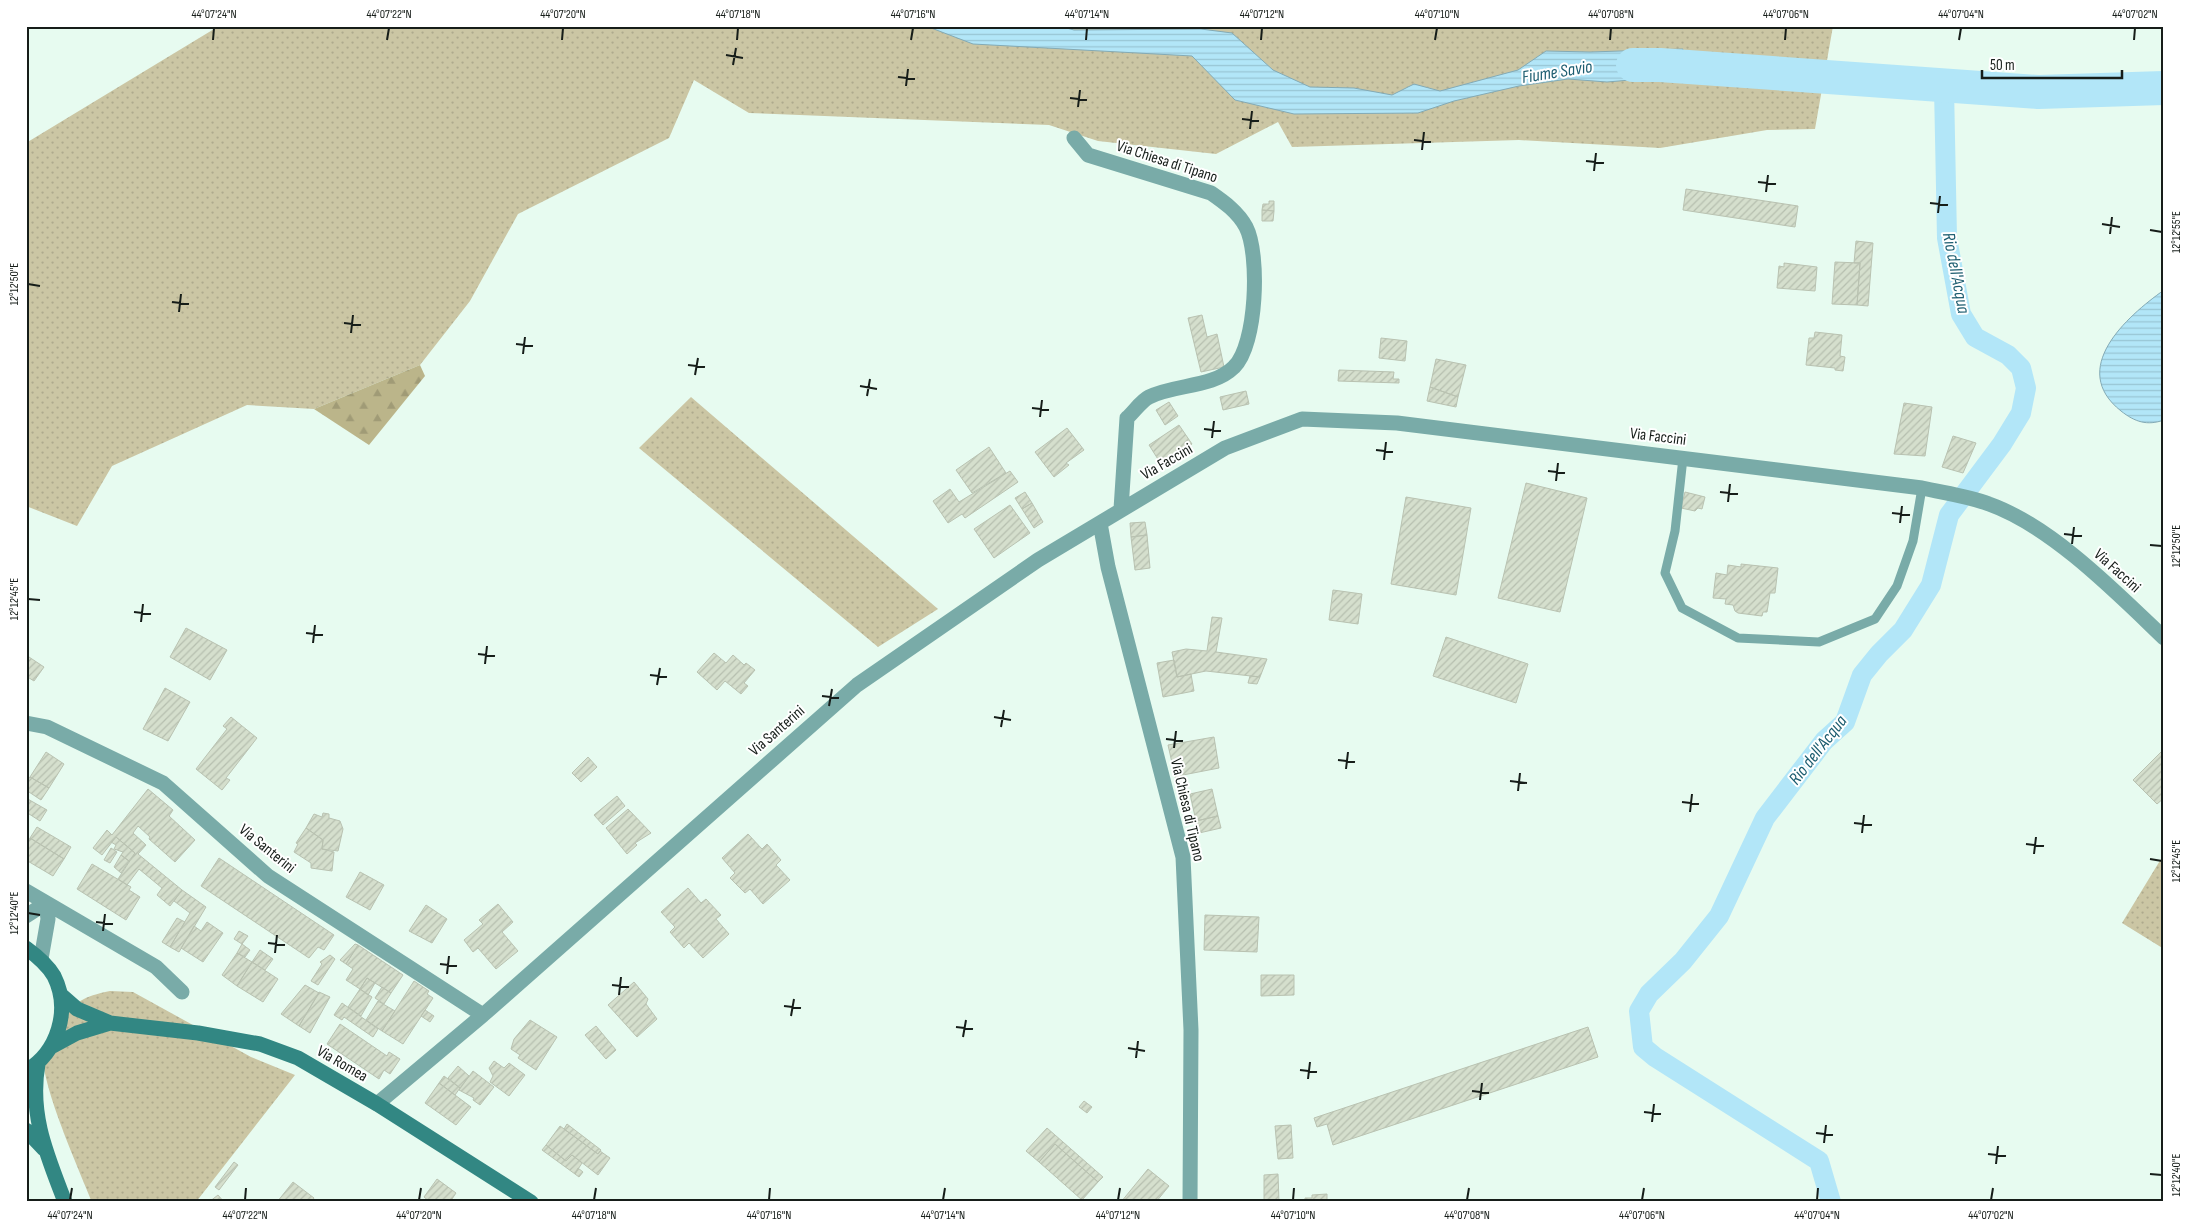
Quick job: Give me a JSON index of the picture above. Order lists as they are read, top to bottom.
{
  "streets": {
    "main road": ["Via Romea"],
    "street": ["Via Chiesa di Tipano", "Via Faccini", "Via Santerini"]
  },
  "crossings": [
    ["Via Chiesa di Tipano", "Via Faccini"],
    ["Via Chiesa di Tipano", "Via Santerini"],
    ["Via Faccini", "Via Santerini"],
    ["Via Santerini", "Via Romea"]
  ],
  "water": ["Fiume Savio", "Rio dell'Acqua"],
  "scale_bar": "50 m",
  "coordinates": [
    "44°07'24\"N",
    "44°07'22\"N",
    "44°07'20\"N",
    "44°07'18\"N",
    "44°07'16\"N",
    "44°07'14\"N",
    "44°07'12\"N",
    "44°07'10\"N",
    "44°07'08\"N",
    "44°07'06\"N",
    "44°07'04\"N",
    "44°07'02\"N",
    "12°12'55\"E",
    "12°12'50\"E",
    "12°12'45\"E",
    "12°12'40\"E"
  ]
}
